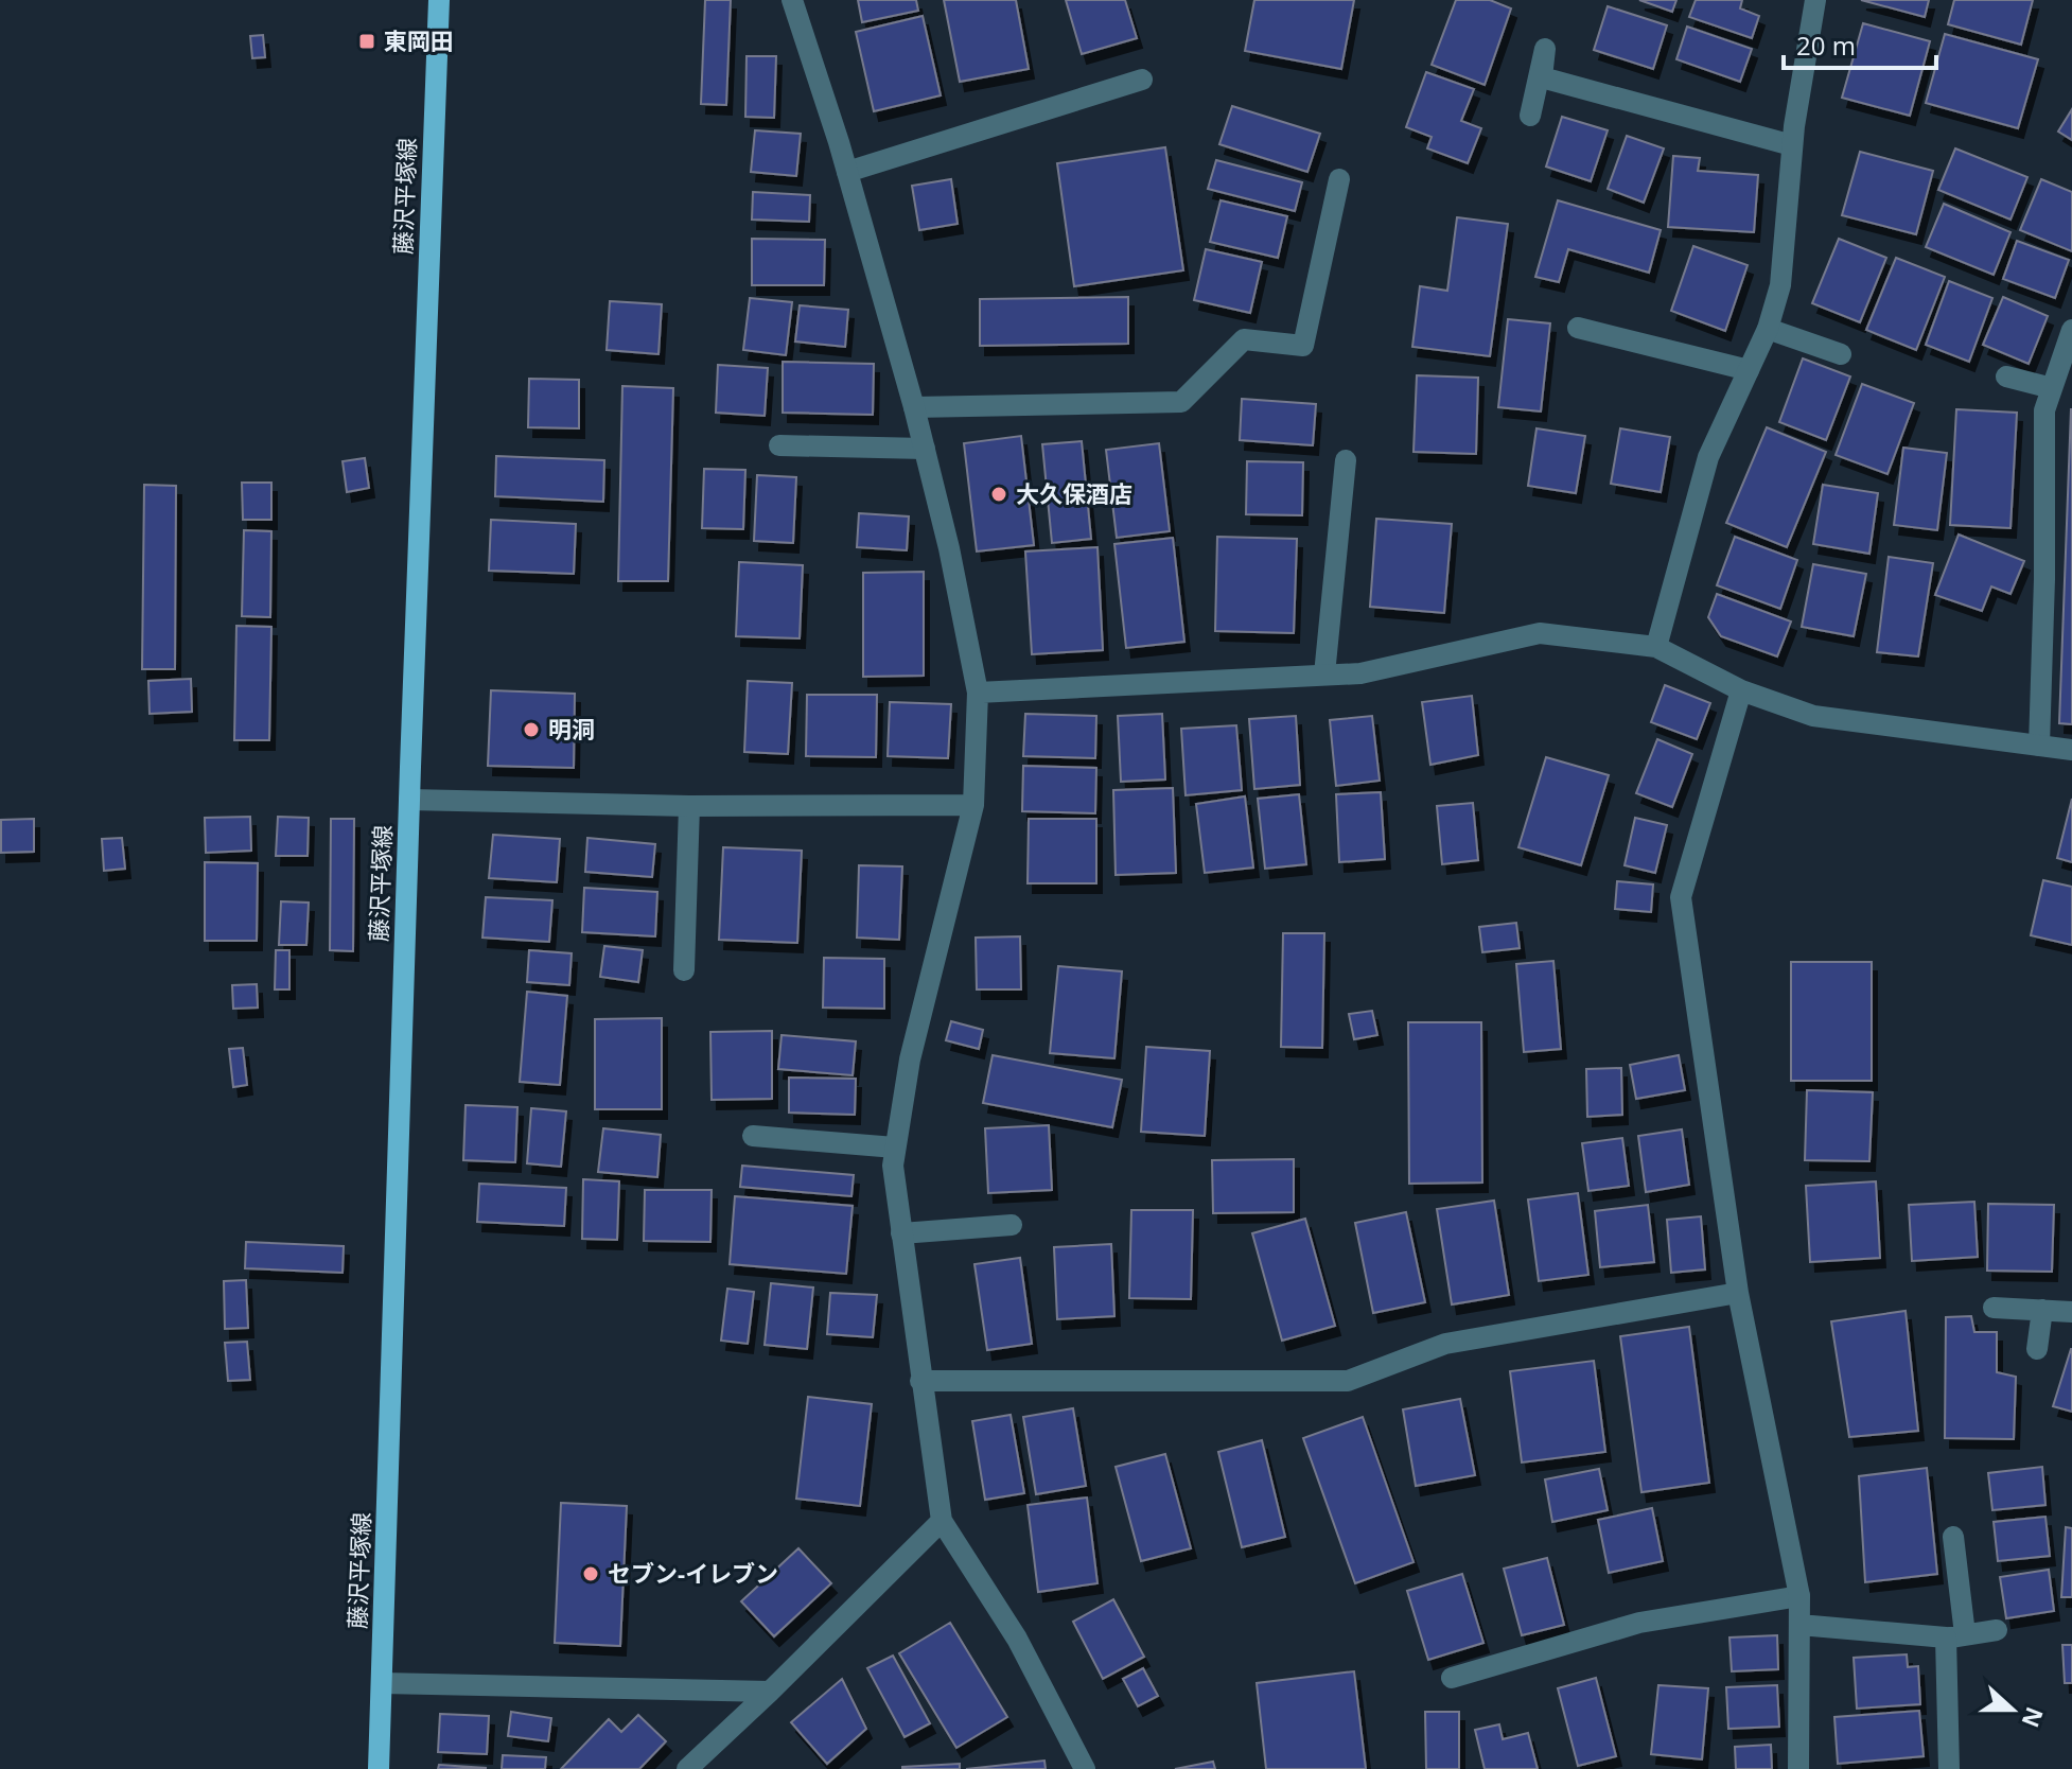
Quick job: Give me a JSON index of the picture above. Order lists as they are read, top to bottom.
{
  "streets": {
    "main road": ["藤沢平塚線"]
  },
  "places": {
    "transit": ["東岡田"],
    "other": ["大久保酒店", "明洞", "セブン-イレブン"]
  },
  "scale_bar": "20 m",
  "north": "right"
}
